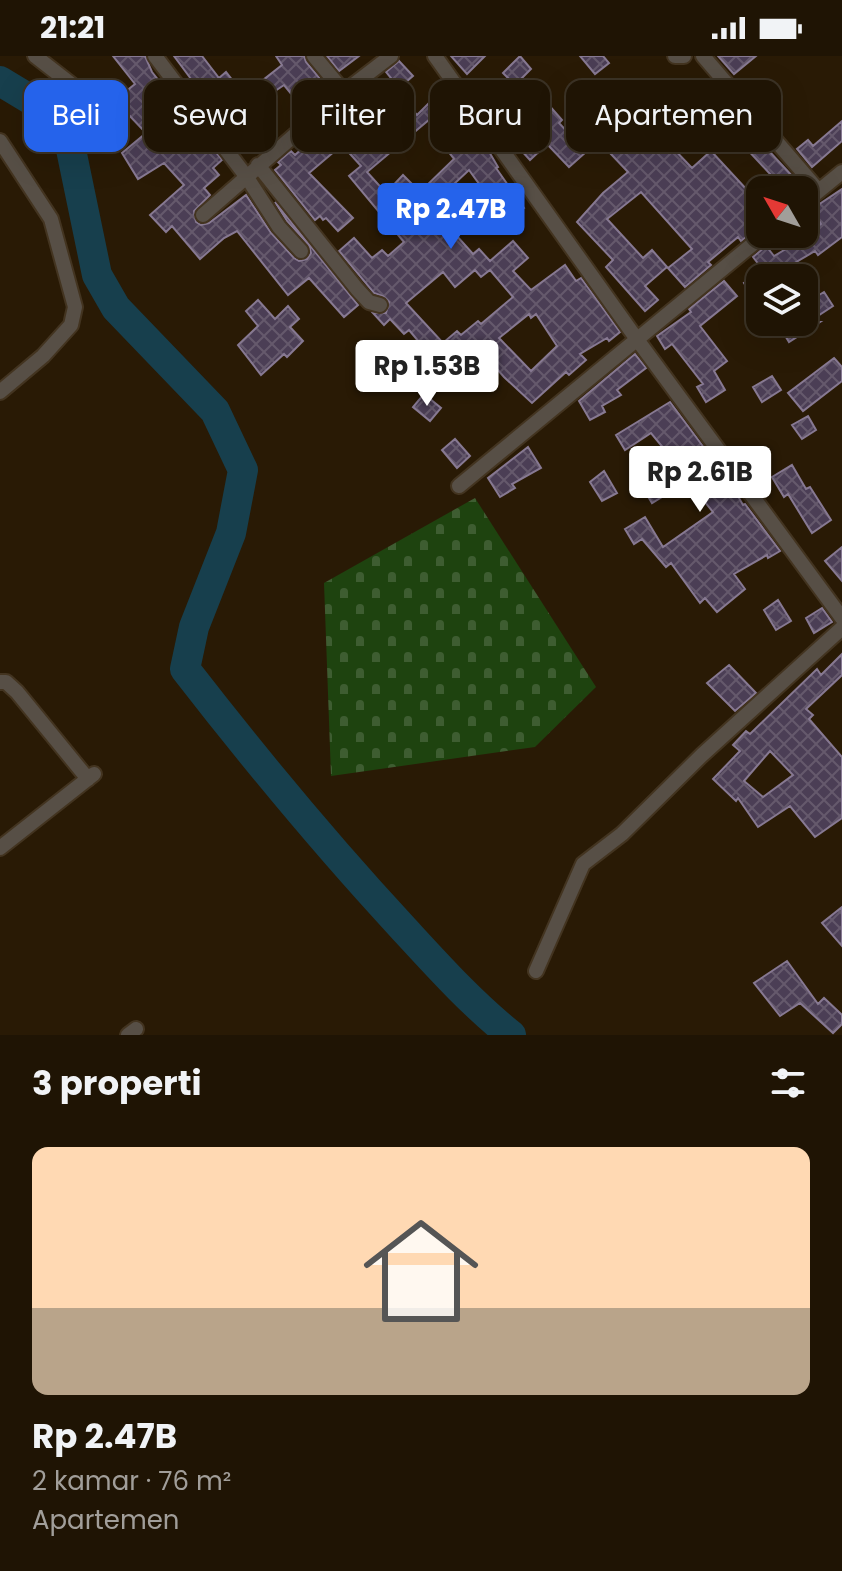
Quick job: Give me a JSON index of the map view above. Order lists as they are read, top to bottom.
{
  "north": "top left",
  "page": {
    "status": "21:21",
    "chip": [
      "Beli",
      "Sewa",
      "Filter",
      "Baru",
      "Apartemen"
    ],
    "price": ["Rp 2.47B", "Rp 1.53B", "Rp 2.61B"],
    "heading": "3 properti",
    "list": [
      {
        "name": "Rp 2.47B",
        "note": "2 kamar · 76 m² · Apartemen"
      }
    ]
  }
}
